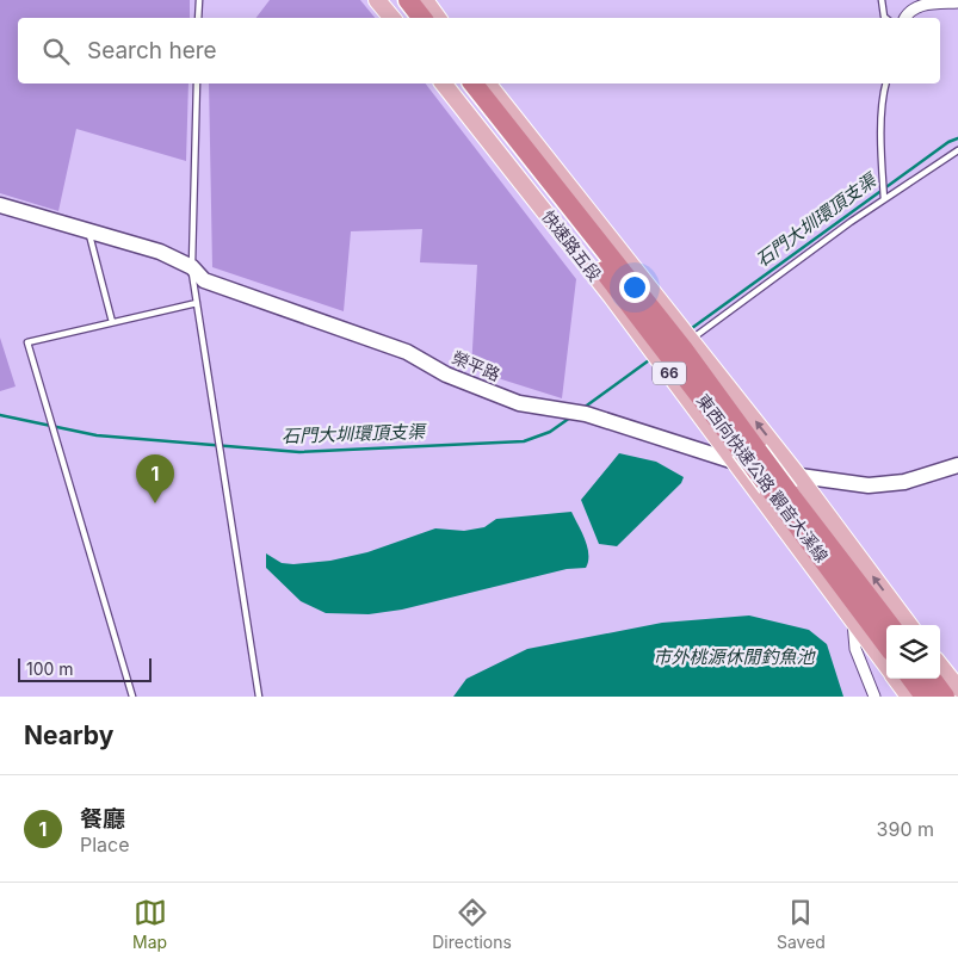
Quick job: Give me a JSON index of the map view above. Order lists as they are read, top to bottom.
{
  "streets": {
    "highway": ["66", "東西向快速公路 觀音大溪線"],
    "main road": ["快速路五段"],
    "street": ["榮平路"]
  },
  "crossings": [
    ["快速路五段", "榮平路"],
    ["快速路五段", "東西向快速公路 觀音大溪線"],
    ["榮平路", "66"],
    ["榮平路", "東西向快速公路 觀音大溪線"],
    ["66", "東西向快速公路 觀音大溪線"]
  ],
  "water": ["石門大圳環頂支渠", "市外桃源休閒釣魚池"],
  "scale_bar": "100 m",
  "page": {
    "search": "Search here",
    "pins": "1",
    "scale": "100 m",
    "heading": "Nearby",
    "list": [
      {
        "mark": "1",
        "name": "餐廳",
        "note": "Place",
        "value": "390 m"
      }
    ],
    "nav": ["Map", "Directions", "Saved"]
  }
}
